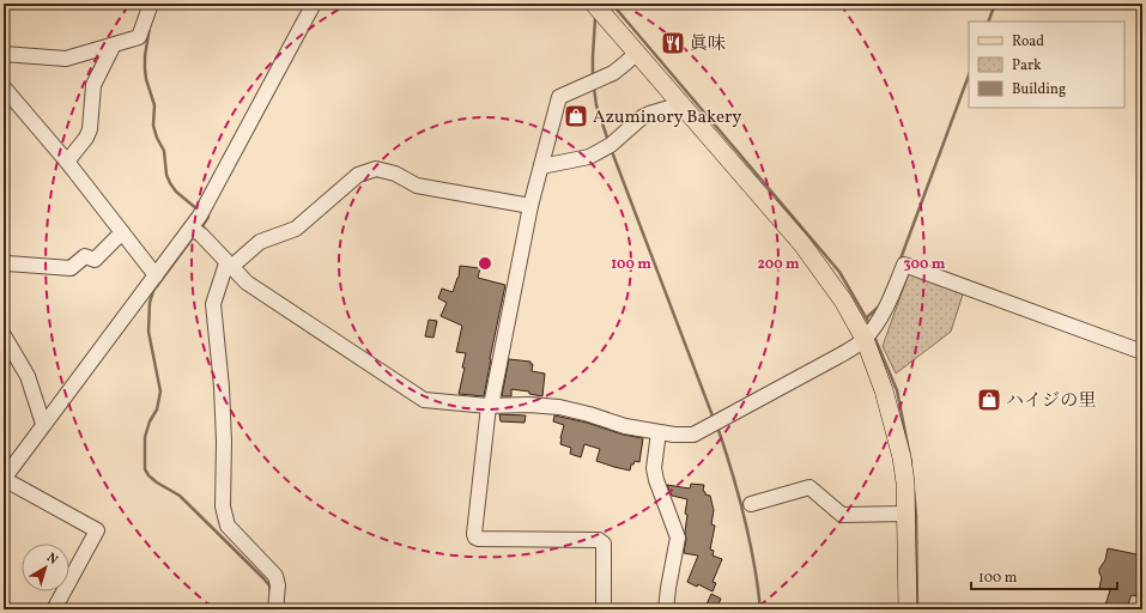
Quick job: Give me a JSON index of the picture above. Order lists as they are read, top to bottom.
{
  "places": {
    "restaurant": ["眞味"],
    "shop": ["Azuminory Bakery", "ハイジの里"]
  },
  "legend": ["Road", "Park", "Building"],
  "scale_bar": "100 m",
  "north": "top right",
  "rings": ["100 m", "200 m", "300 m"]
}
